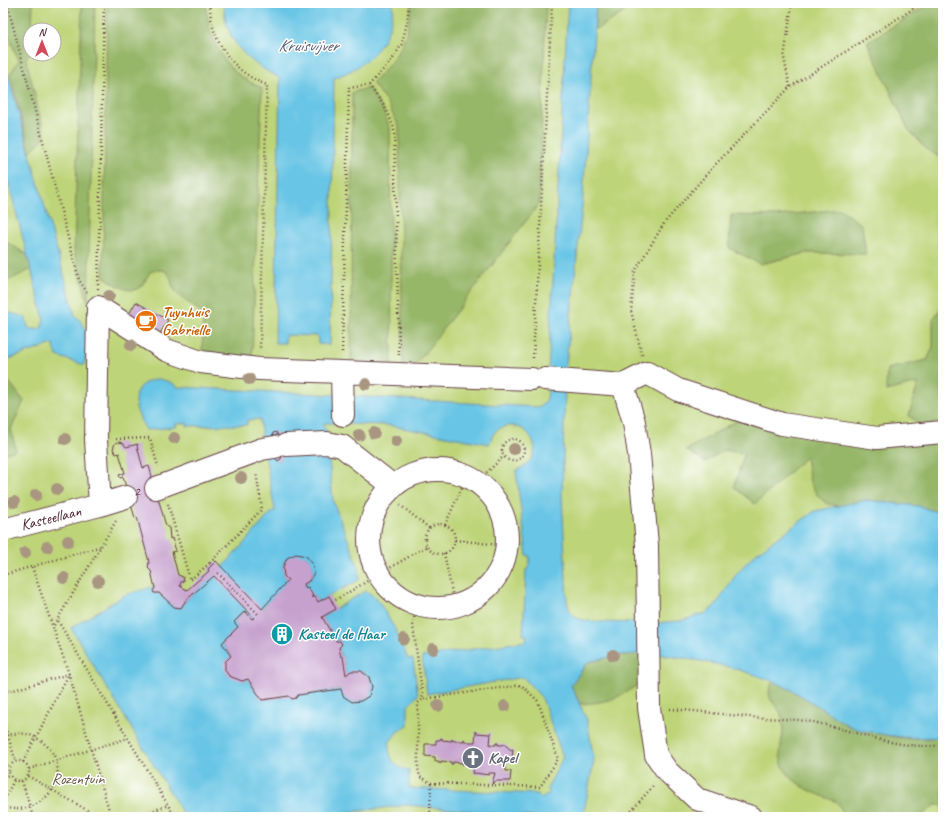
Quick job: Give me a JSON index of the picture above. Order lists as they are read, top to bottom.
{
  "streets": {
    "lane": ["Kasteellaan"]
  },
  "water": ["Kruisvijver"],
  "parks": ["Rozentuin"],
  "places": {
    "cafe": ["Tuynhuis Gabrielle"],
    "building": ["Kasteel de Haar"],
    "church": ["Kapel"]
  },
  "house_numbers": ["2"],
  "north": "top"
}
